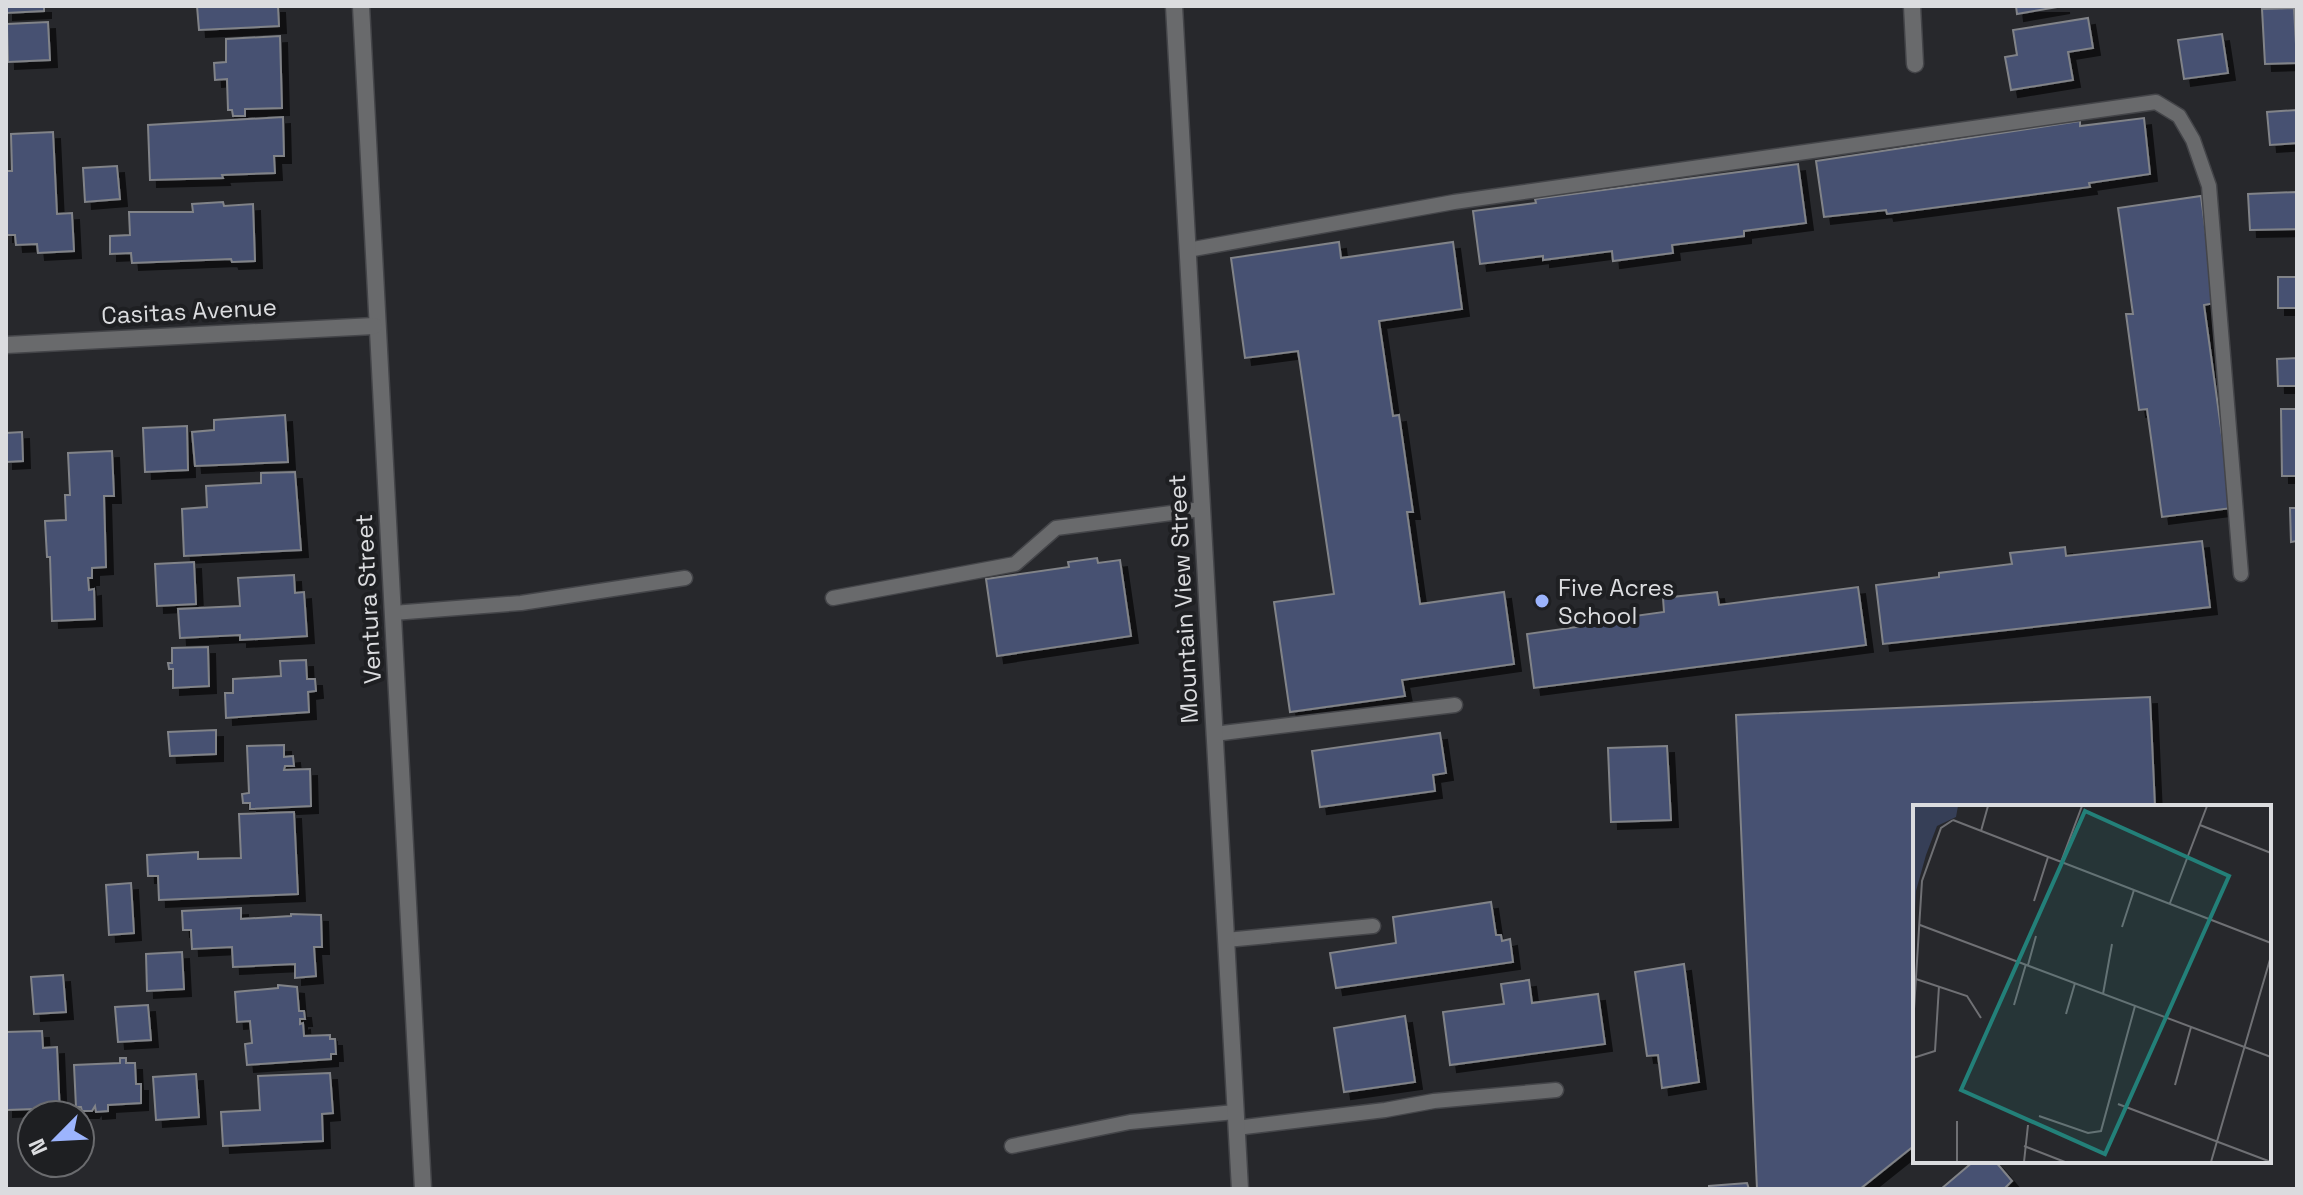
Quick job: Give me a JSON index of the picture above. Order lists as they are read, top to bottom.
{
  "streets": {
    "street": ["Casitas Avenue", "Ventura Street", "Mountain View Street"]
  },
  "crossings": [
    ["Casitas Avenue", "Ventura Street"]
  ],
  "places": ["Five Acres School"],
  "north": "bottom left"
}
